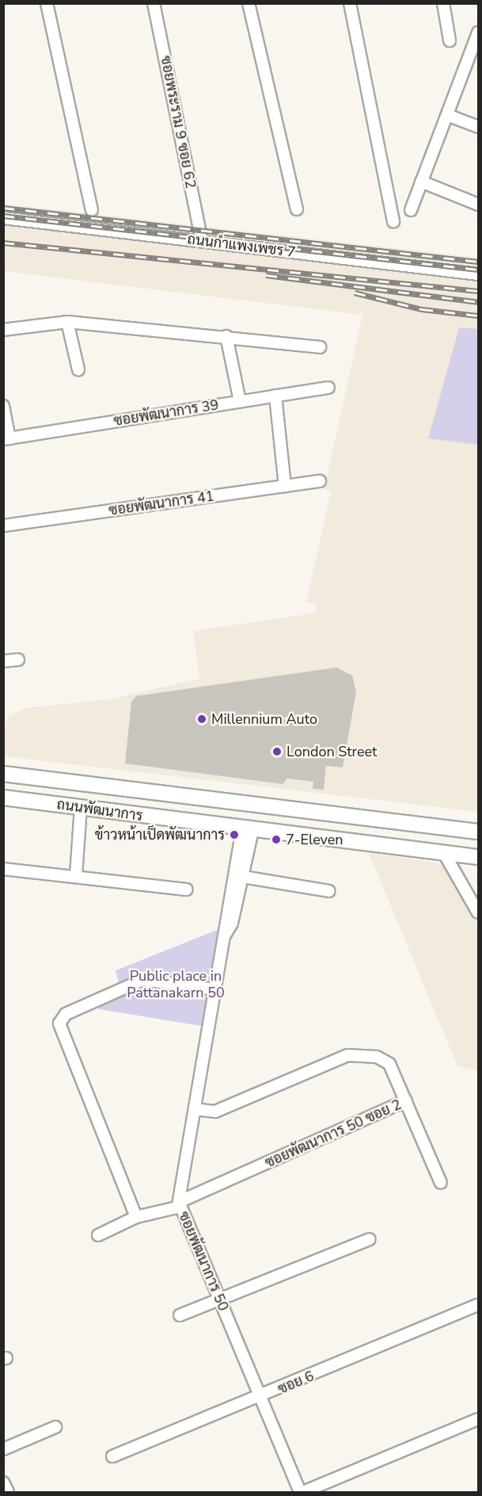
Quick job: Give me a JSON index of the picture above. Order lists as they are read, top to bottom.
{
  "streets": {
    "main road": ["ถนนพัฒนาการ"],
    "street": [
      "ซอยพระราม 9 ซอย 62",
      "ถนนกำแพงเพชร 7",
      "ซอยพัฒนาการ 39",
      "ซอยพัฒนาการ 41",
      "ซอยพัฒนาการ 50 ซอย 2",
      "ซอยพัฒนาการ 50",
      "ซอย 6"
    ]
  },
  "crossings": [
    ["ซอยพระราม 9 ซอย 62", "ถนนกำแพงเพชร 7"],
    ["ถนนพัฒนาการ", "ซอยพัฒนาการ 50"],
    ["ซอยพัฒนาการ 50 ซอย 2", "ซอยพัฒนาการ 50"],
    ["ซอยพัฒนาการ 50", "ซอย 6"]
  ],
  "parks": ["Public place in Pattanakarn 50"],
  "places": [
    "Millennium Auto",
    "London Street",
    "ข้าวหน้าเป็ดพัฒนาการ",
    "7-Eleven"
  ]
}
